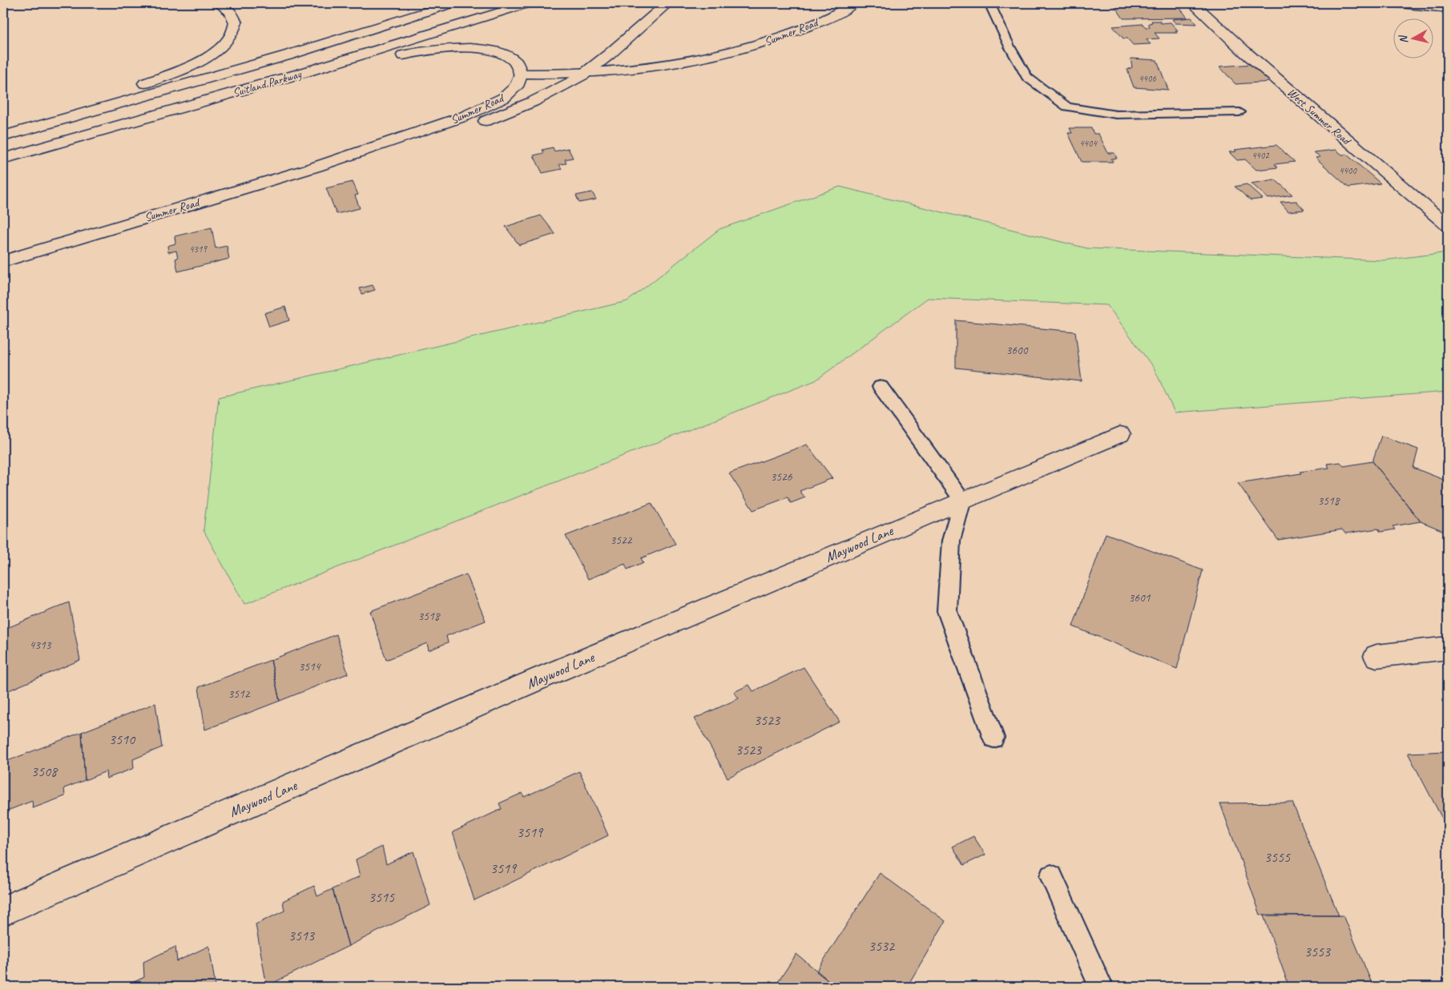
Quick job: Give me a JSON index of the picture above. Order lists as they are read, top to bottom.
{
  "streets": {
    "main road": [
      "Summer Road",
      "Suitland Parkway",
      "West Summer Road",
      "Maywood Lane"
    ]
  },
  "house_numbers": [
    "4406",
    "4404",
    "4402",
    "4400",
    "4319",
    "3600",
    "3526",
    "3518",
    "3522",
    "3601",
    "3518",
    "4313",
    "3514",
    "3512",
    "3523",
    "3510",
    "3523",
    "3508",
    "3519",
    "3555",
    "3519",
    "3515",
    "3513",
    "3532",
    "3553"
  ],
  "north": "left"
}
